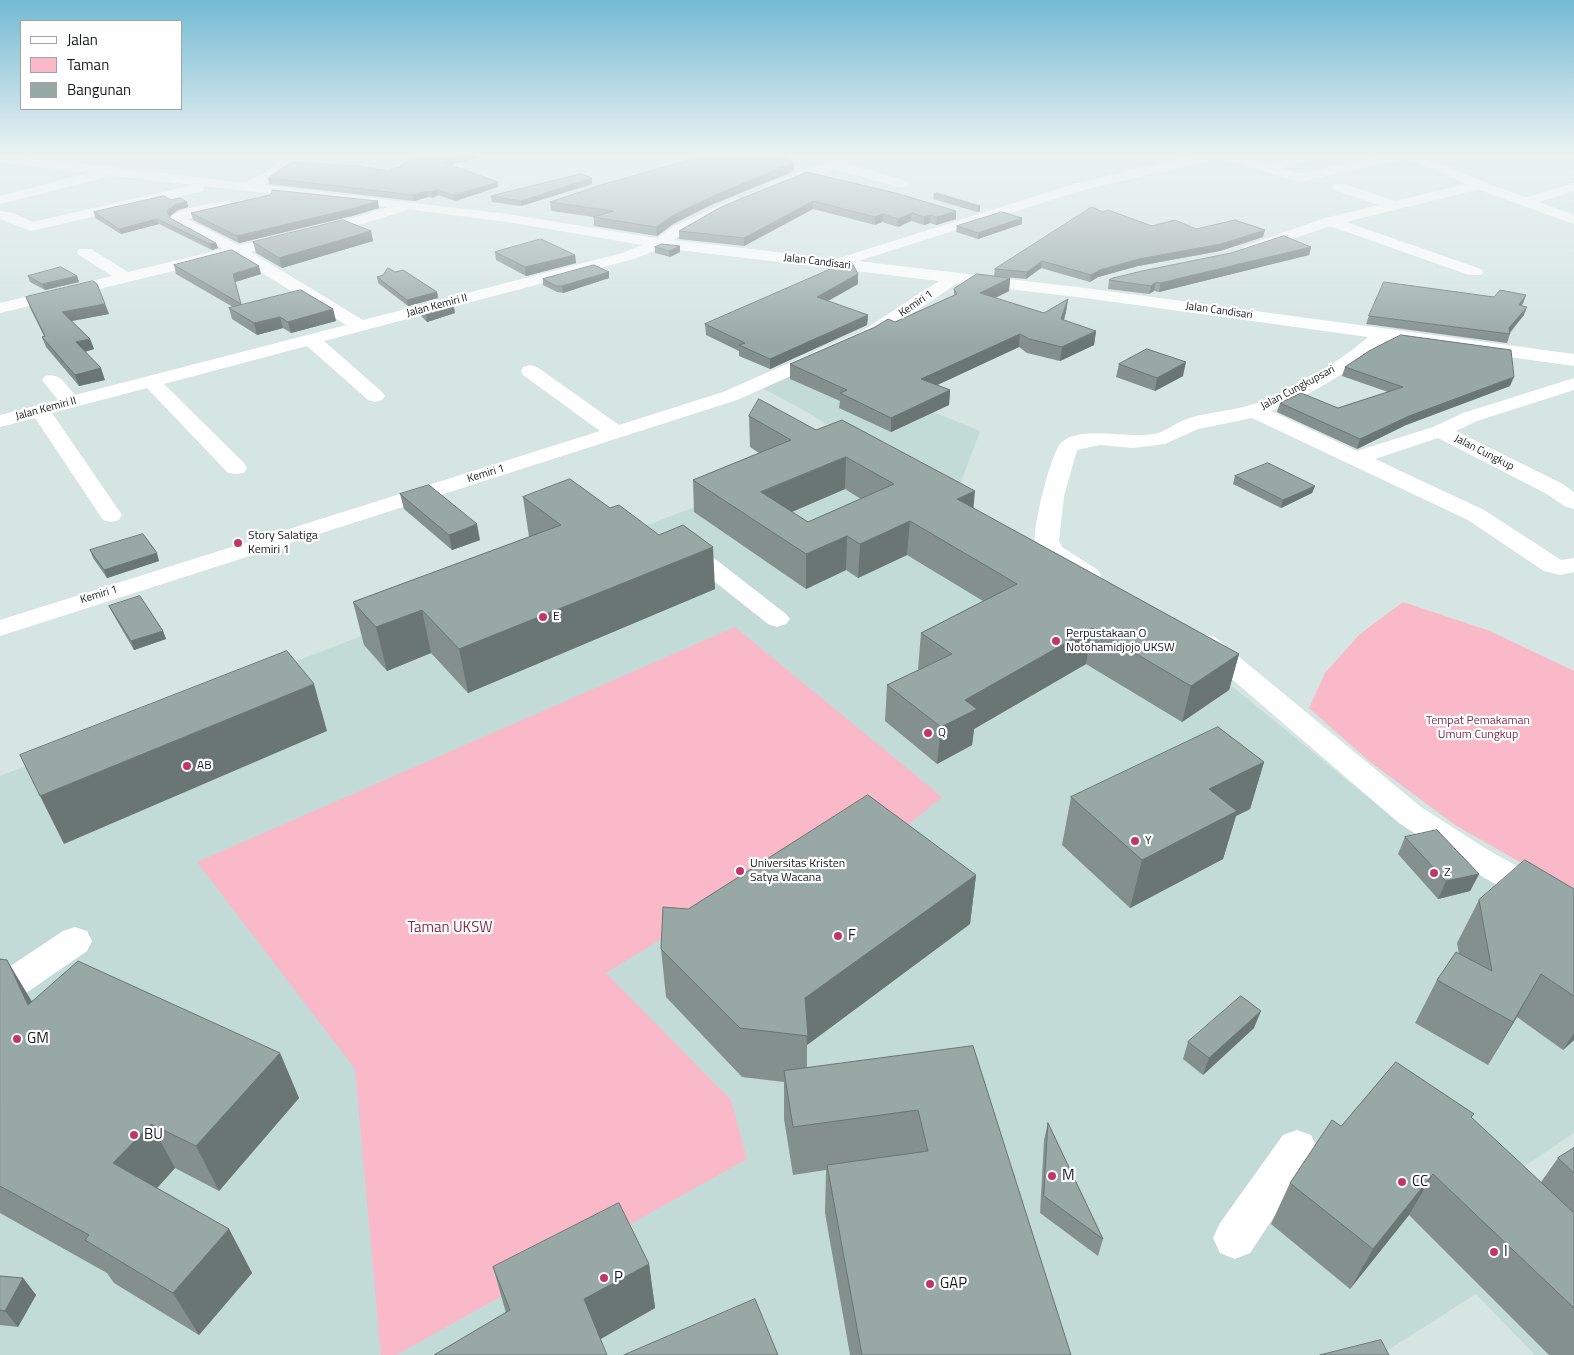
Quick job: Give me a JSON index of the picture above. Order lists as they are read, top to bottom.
{
  "streets": {
    "street": [
      "Jalan Candisari",
      "Kemiri 1",
      "Jalan Kemiri II",
      "Jalan Cungkupsari",
      "Jalan Cungkup"
    ]
  },
  "crossings": [
    ["Jalan Candisari", "Kemiri 1"],
    ["Jalan Candisari", "Jalan Kemiri II"],
    ["Jalan Candisari", "Jalan Cungkupsari"]
  ],
  "parks": ["Tempat Pemakaman Umum Cungkup", "Taman UKSW"],
  "places": [
    "Story Salatiga Kemiri 1",
    "E",
    "Perpustakaan O Notohamidjojo UKSW",
    "Q",
    "AB",
    "Y",
    "Universitas Kristen Satya Wacana",
    "Z",
    "F",
    "GM",
    "BU",
    "M",
    "CC",
    "I",
    "P",
    "GAP"
  ],
  "legend": ["Jalan", "Taman", "Bangunan"]
}
